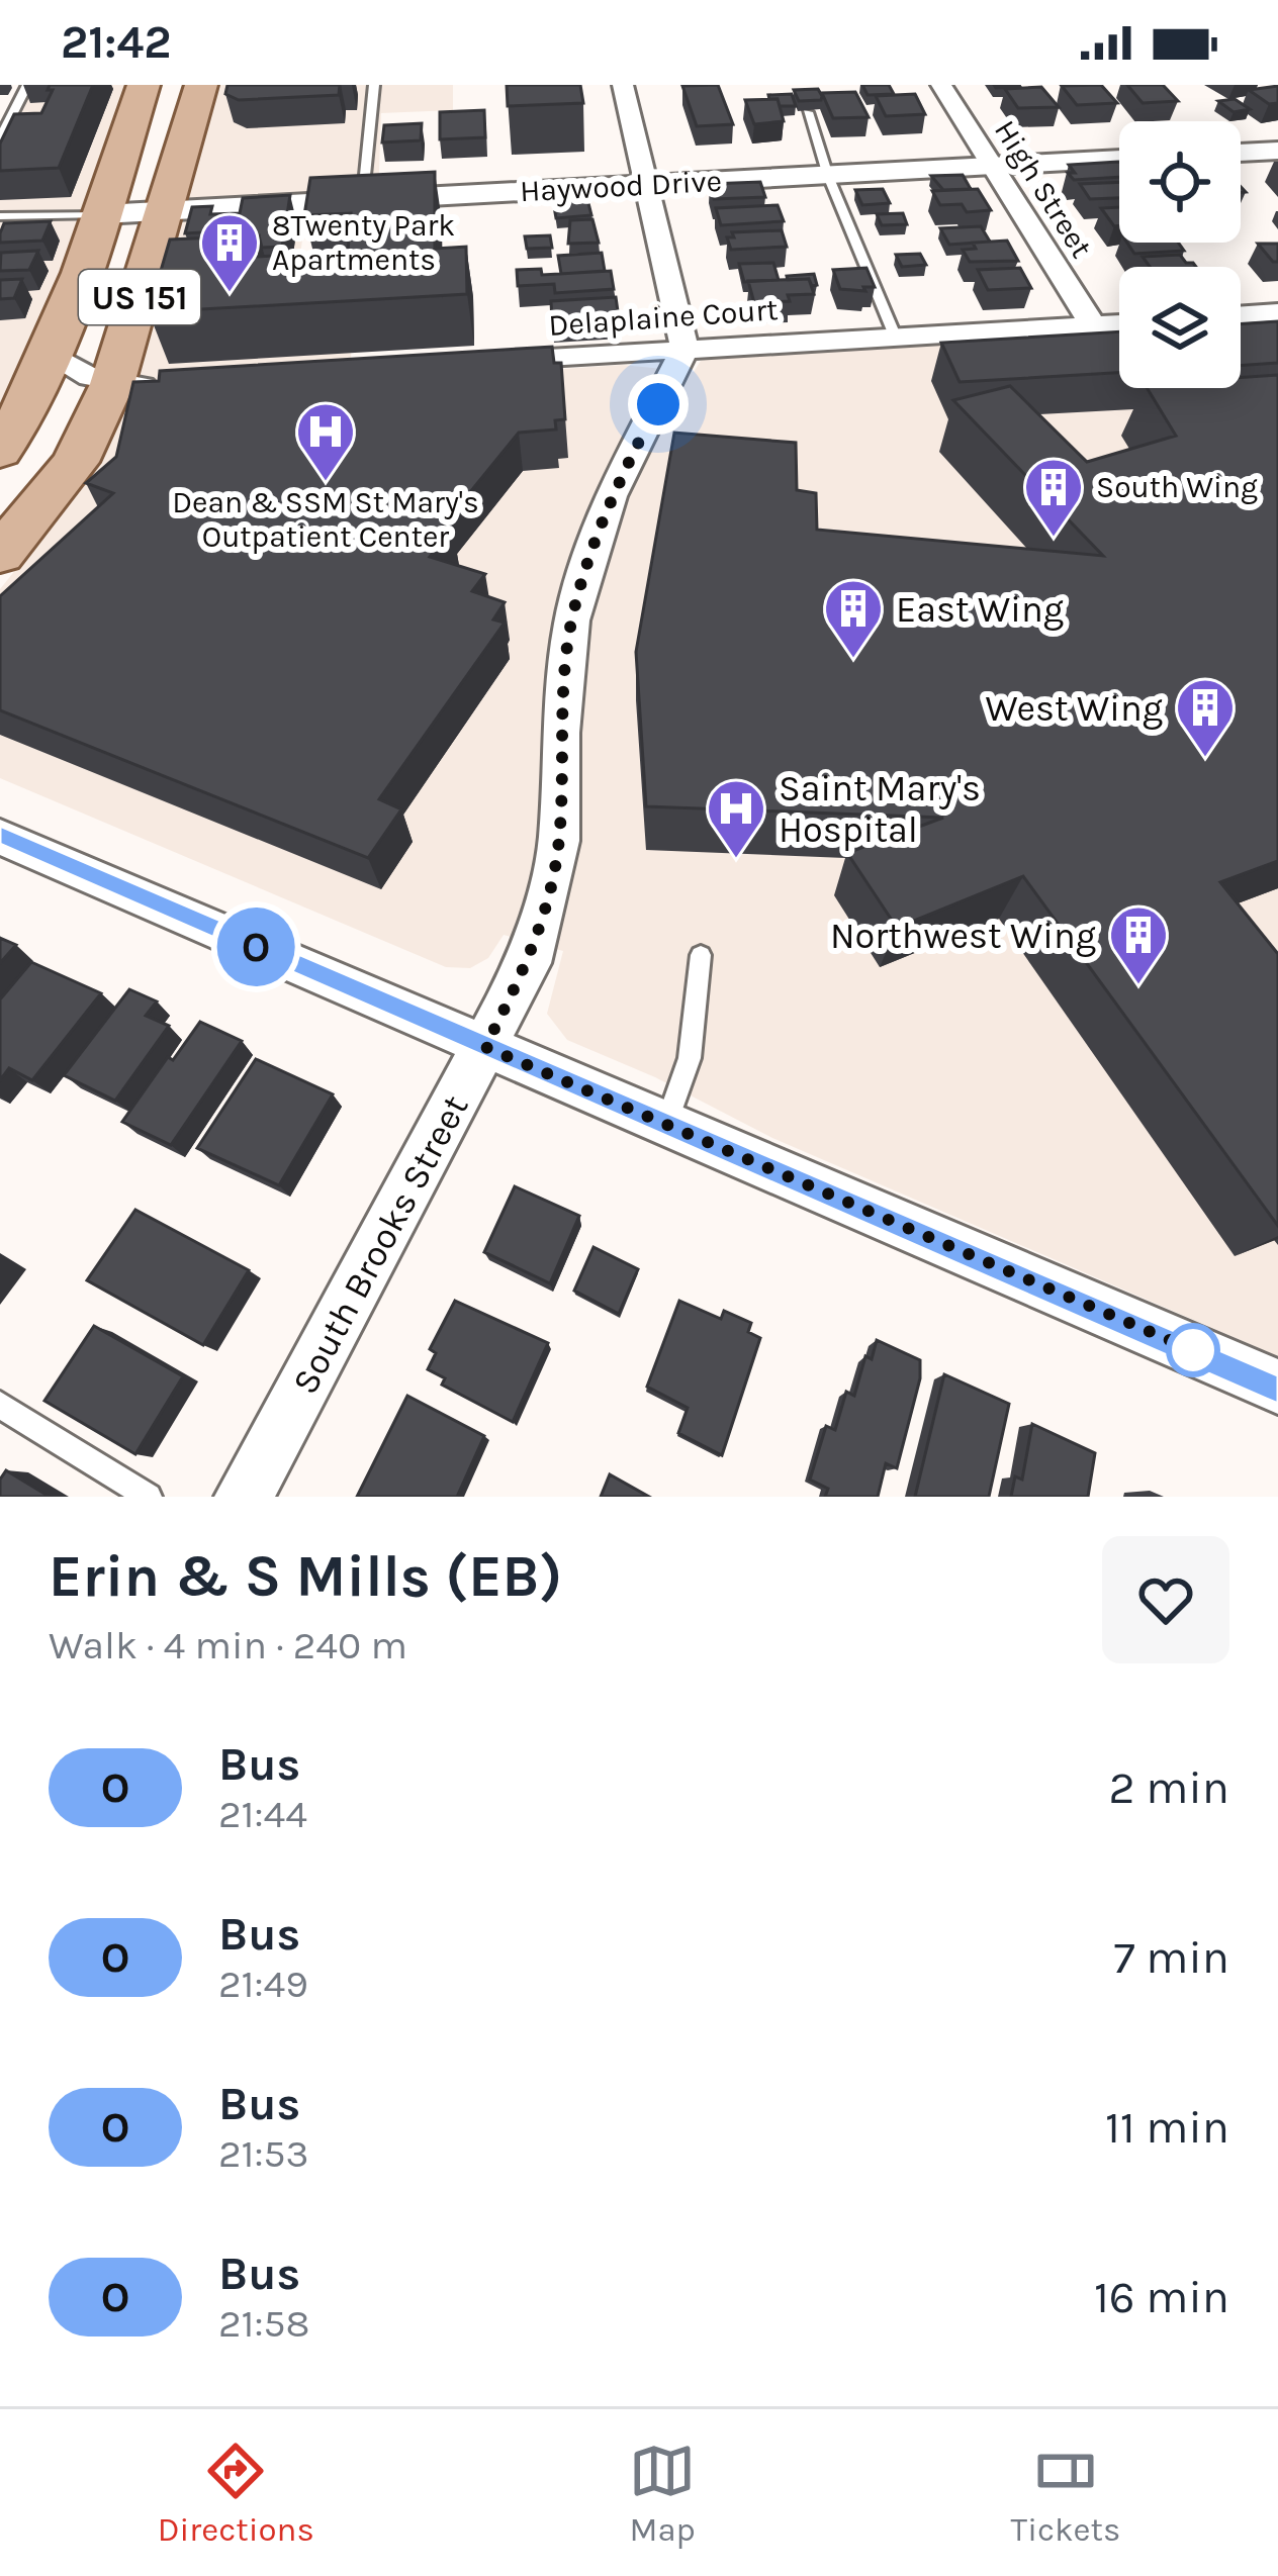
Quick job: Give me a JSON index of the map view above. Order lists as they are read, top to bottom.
{
  "streets": {
    "main road": ["US 151"],
    "street": [
      "Haywood Drive",
      "High Street",
      "Delaplaine Court",
      "South Brooks Street"
    ]
  },
  "crossings": [
    ["Haywood Drive", "High Street"],
    ["Haywood Drive", "US 151"],
    ["High Street", "Delaplaine Court"],
    ["Delaplaine Court", "South Brooks Street"]
  ],
  "places": {
    "building": [
      "8Twenty Park Apartments",
      "South Wing",
      "East Wing",
      "West Wing",
      "Northwest Wing"
    ],
    "hospital": ["Dean & SSM St Mary's Outpatient Center", "Saint Mary's Hospital"]
  },
  "lines": ["bus line O"],
  "page": {
    "status": "21:42",
    "on_map": "O",
    "heading": ["Erin & S Mills (EB)", "Walk · 4 min · 240 m"],
    "list": [
      {
        "mark": "O",
        "name": "Bus",
        "note": "21:44",
        "value": "2 min"
      },
      {
        "mark": "O",
        "name": "Bus",
        "note": "21:49",
        "value": "7 min"
      },
      {
        "mark": "O",
        "name": "Bus",
        "note": "21:53",
        "value": "11 min"
      },
      {
        "mark": "O",
        "name": "Bus",
        "note": "21:58",
        "value": "16 min"
      }
    ],
    "tabs": ["Directions", "Map", "Tickets"]
  }
}
